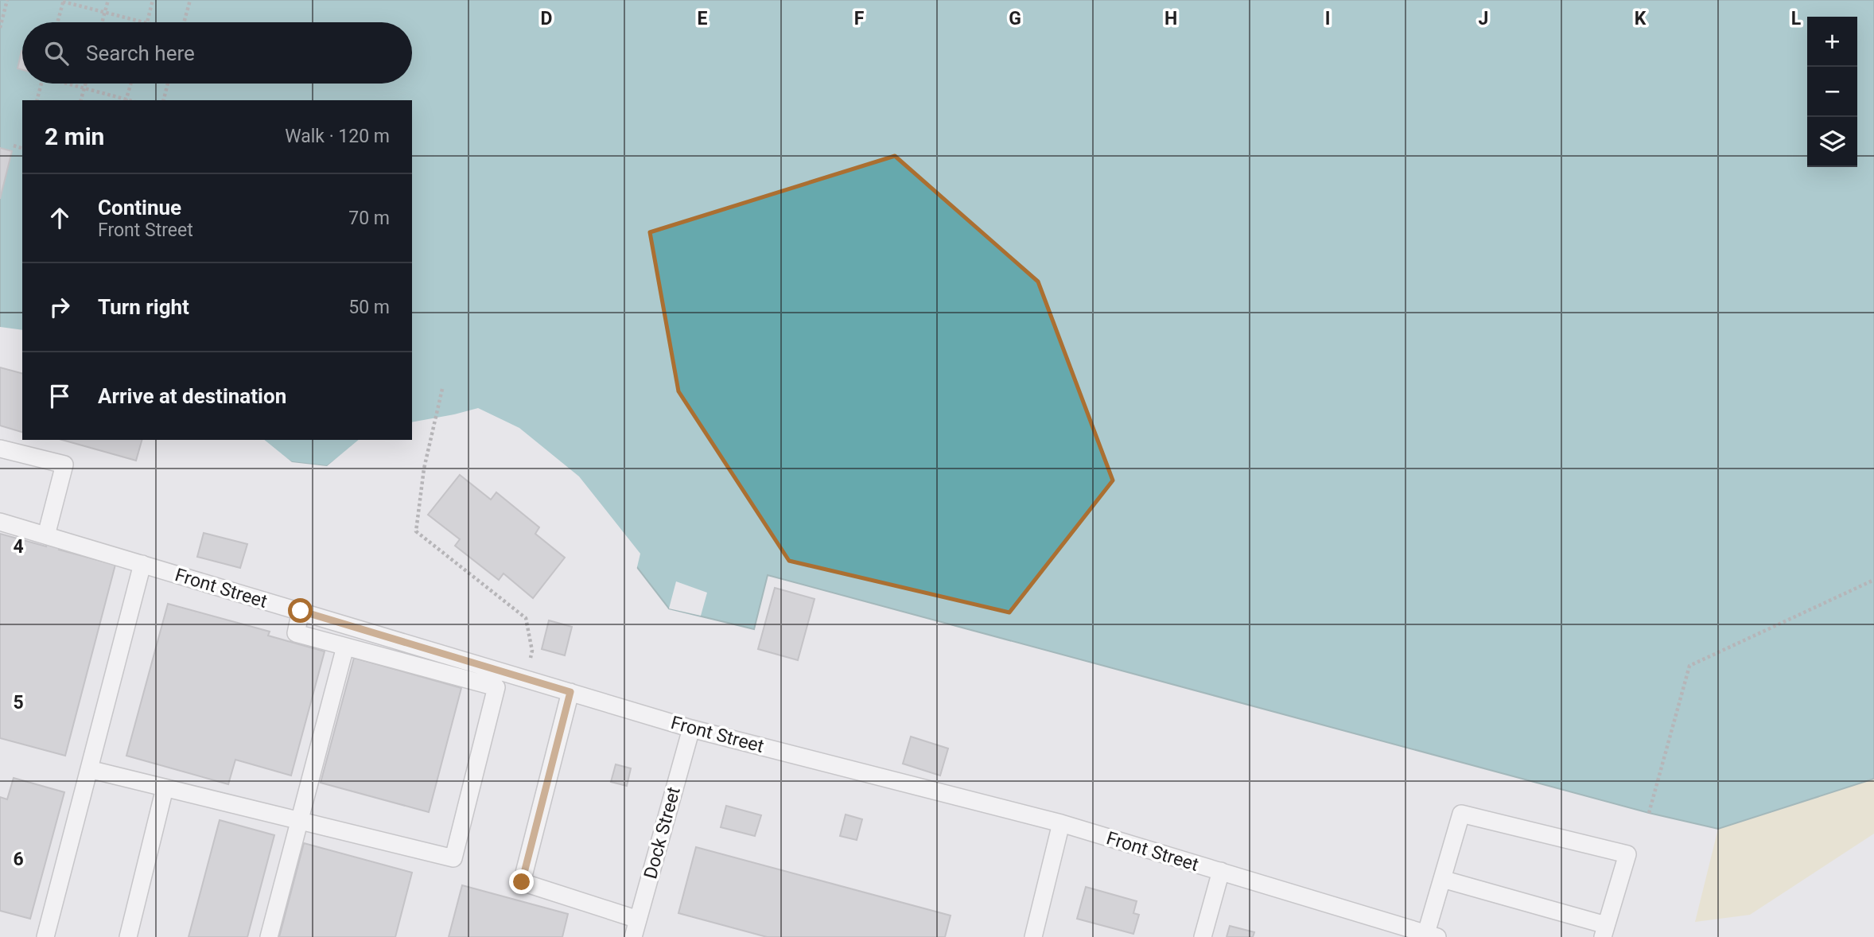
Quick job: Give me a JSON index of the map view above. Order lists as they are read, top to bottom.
{
  "streets": {
    "lane": ["Front Street", "Dock Street"]
  },
  "crossings": [
    ["Front Street", "Dock Street"]
  ],
  "page": {
    "map_buttons": ["+", "−"],
    "search": "Search here",
    "heading": ["2 min", "Walk · 120 m"],
    "list": [
      ["Continue", "Front Street", "70 m"],
      ["Turn right", "50 m"],
      "Arrive at destination"
    ]
  },
  "grid": {
    "columns": [
      "D",
      "E",
      "F",
      "G",
      "H",
      "I",
      "J",
      "K",
      "L"
    ],
    "rows": ["4", "5", "6"]
  }
}
